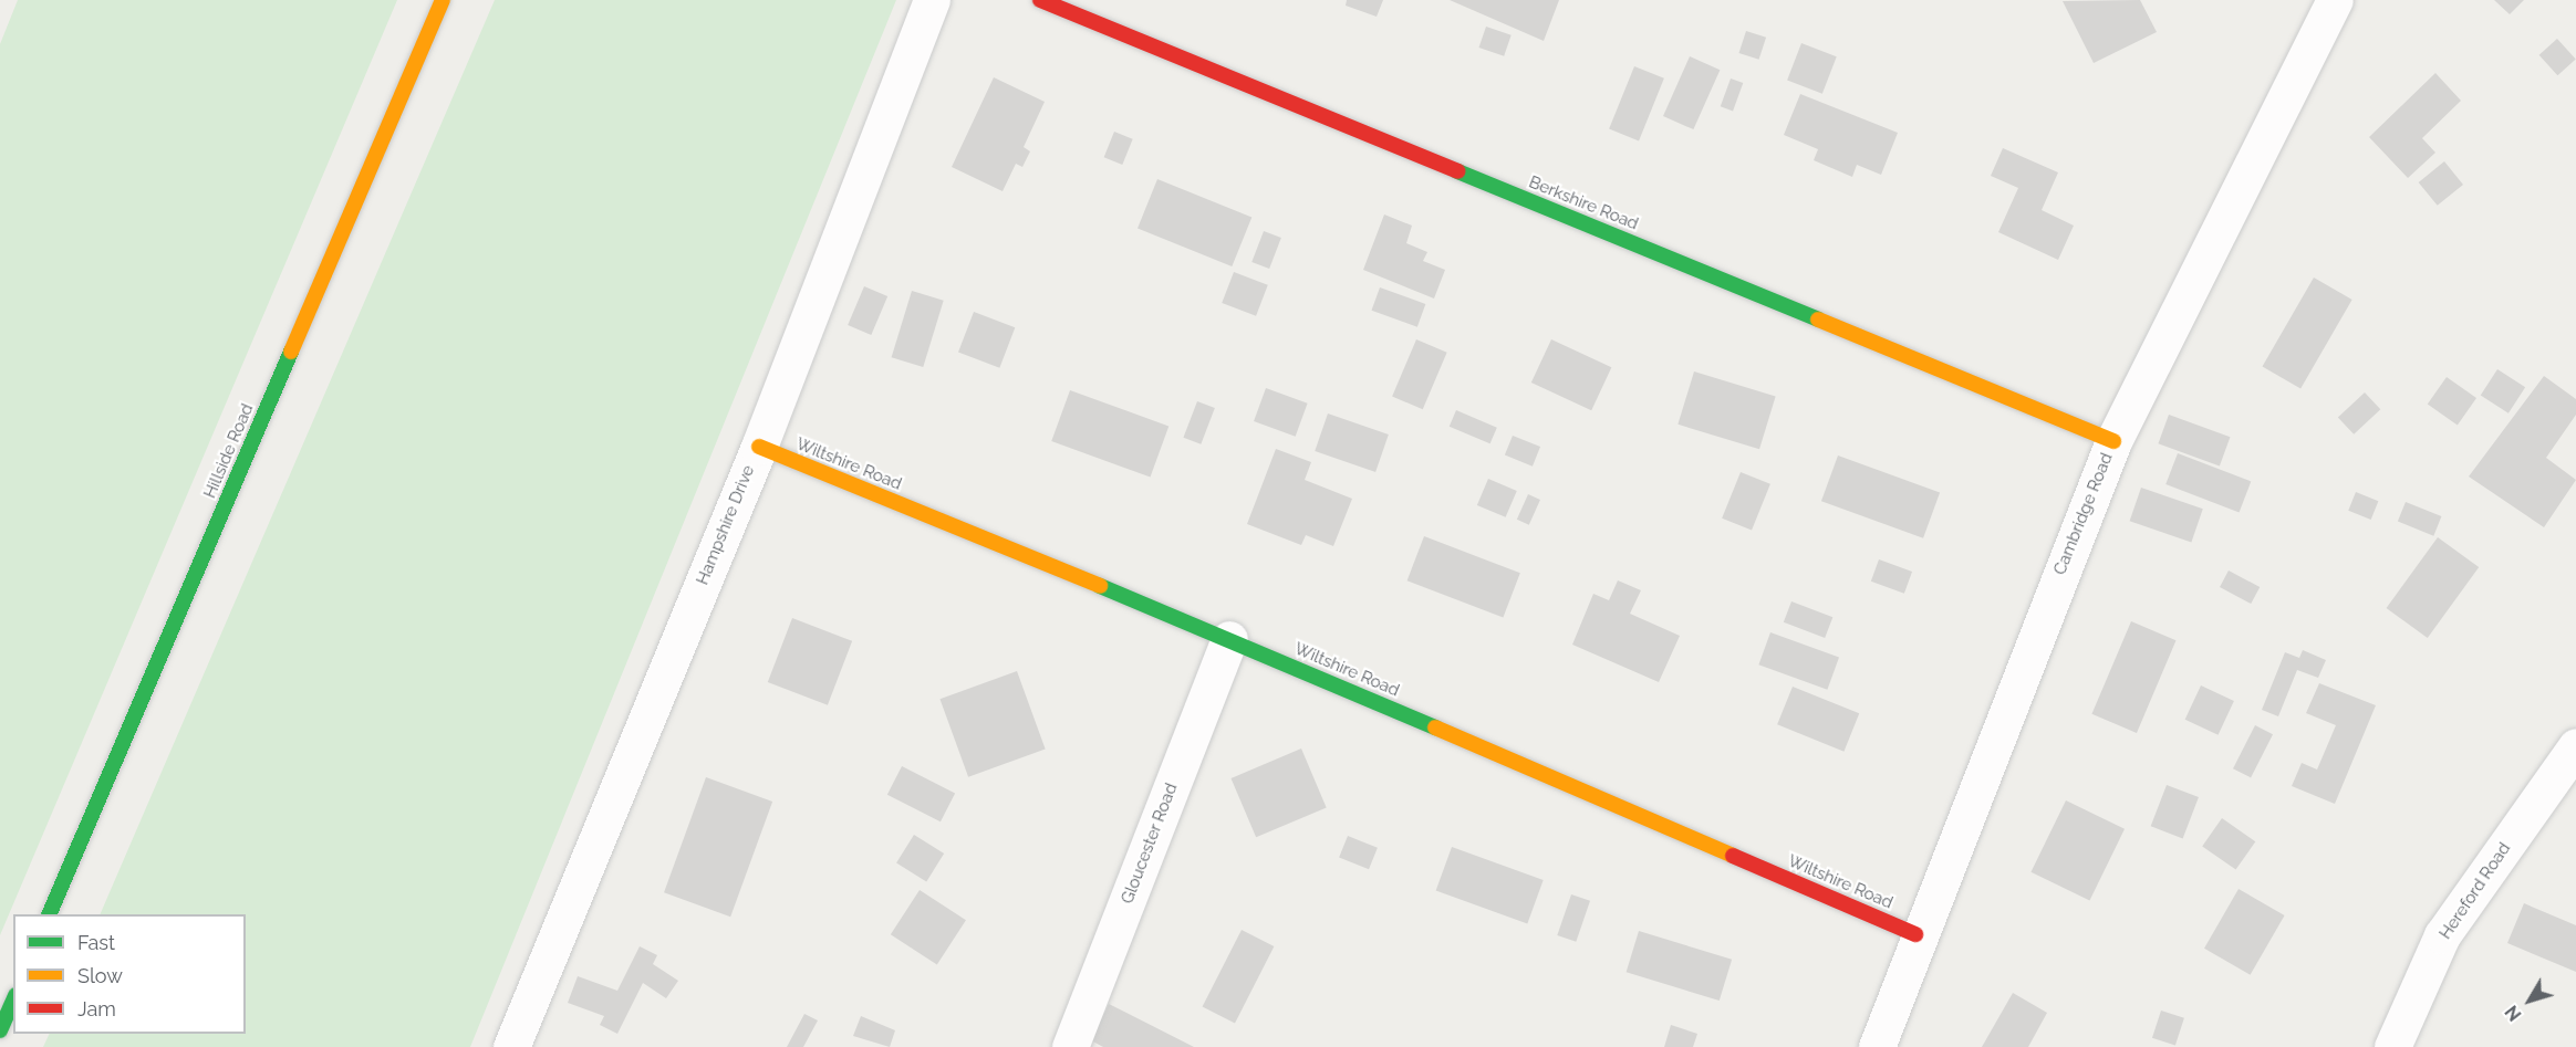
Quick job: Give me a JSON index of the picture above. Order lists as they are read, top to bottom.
{
  "streets": {
    "street": [
      "Berkshire Road",
      "Hillside Road",
      "Wiltshire Road",
      "Cambridge Road",
      "Hampshire Drive",
      "Gloucester Road",
      "Hereford Road"
    ]
  },
  "crossings": [
    ["Berkshire Road", "Cambridge Road"],
    ["Wiltshire Road", "Cambridge Road"],
    ["Wiltshire Road", "Hampshire Drive"],
    ["Wiltshire Road", "Gloucester Road"]
  ],
  "legend": ["Fast", "Slow", "Jam"],
  "north": "bottom left"
}
